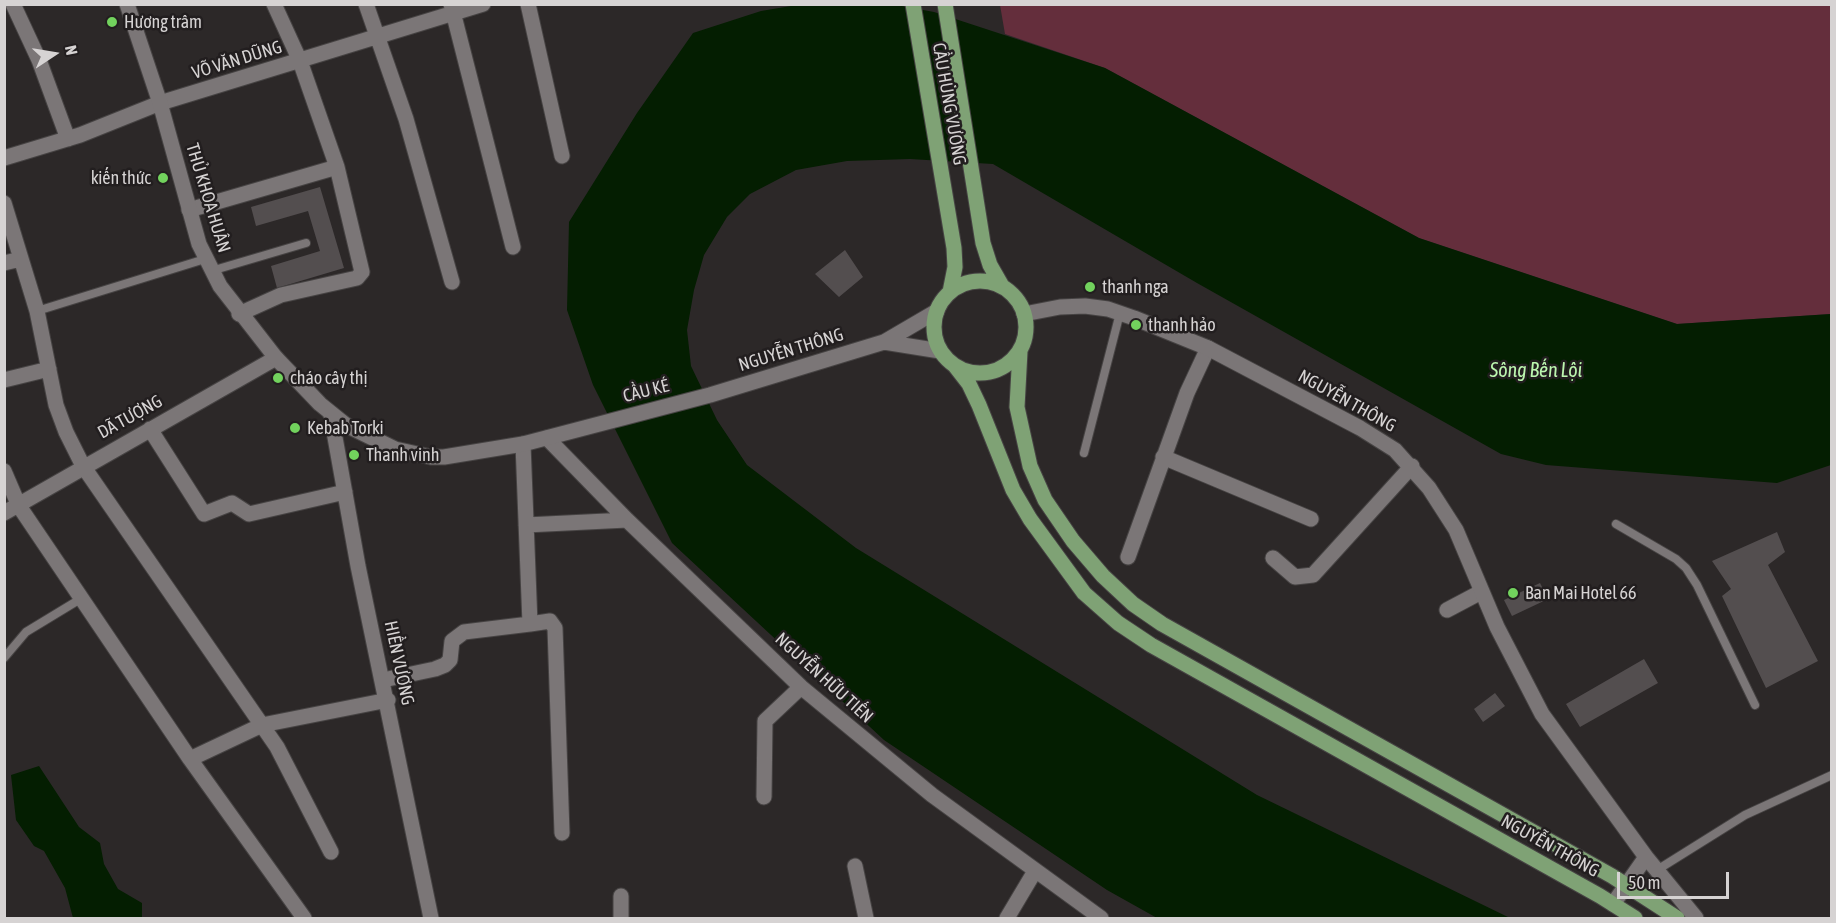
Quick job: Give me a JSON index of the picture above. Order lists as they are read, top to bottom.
{
  "streets": {
    "main road": ["CẦU HÙNG VƯƠNG", "NGUYỄN THÔNG"],
    "street": [
      "VÕ VĂN DŨNG",
      "THỦ KHOA HUÂN",
      "CẦU KÉ",
      "DÃ TƯỢNG",
      "HIỀN VƯƠNG",
      "NGUYỄN HỮU TIẾN"
    ]
  },
  "crossings": [
    ["VÕ VĂN DŨNG", "THỦ KHOA HUÂN"],
    ["CẦU HÙNG VƯƠNG", "NGUYỄN THÔNG"],
    ["THỦ KHOA HUÂN", "CẦU KÉ"],
    ["THỦ KHOA HUÂN", "DÃ TƯỢNG"],
    ["THỦ KHOA HUÂN", "HIỀN VƯƠNG"],
    ["THỦ KHOA HUÂN", "NGUYỄN HỮU TIẾN"],
    ["NGUYỄN THÔNG", "CẦU KÉ"]
  ],
  "water": ["Sông Bến Lội"],
  "places": [
    "Hương trâm",
    "kiến thức",
    "thanh nga",
    "thanh hảo",
    "cháo cây thị",
    "Kebab Torki",
    "Thanh vinh",
    "Ban Mai Hotel 66"
  ],
  "scale_bar": "50 m",
  "north": "right"
}
